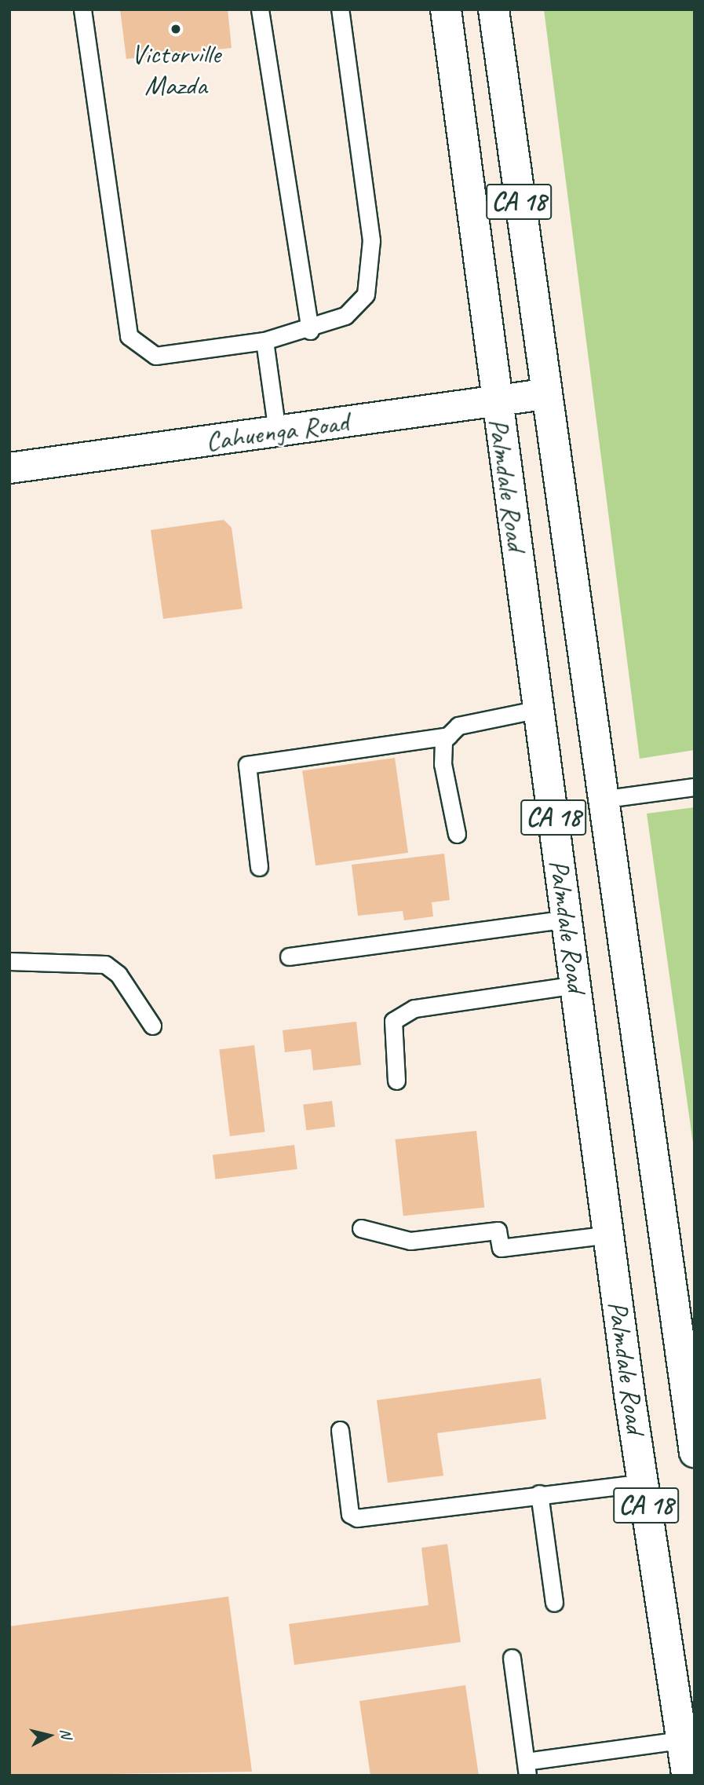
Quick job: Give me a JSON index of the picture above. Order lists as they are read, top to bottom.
{
  "streets": {
    "main road": ["CA 18", "Cahuenga Road", "Palmdale Road"]
  },
  "crossings": [
    ["Cahuenga Road", "Palmdale Road"]
  ],
  "places": ["Victorville Mazda"],
  "north": "right"
}
